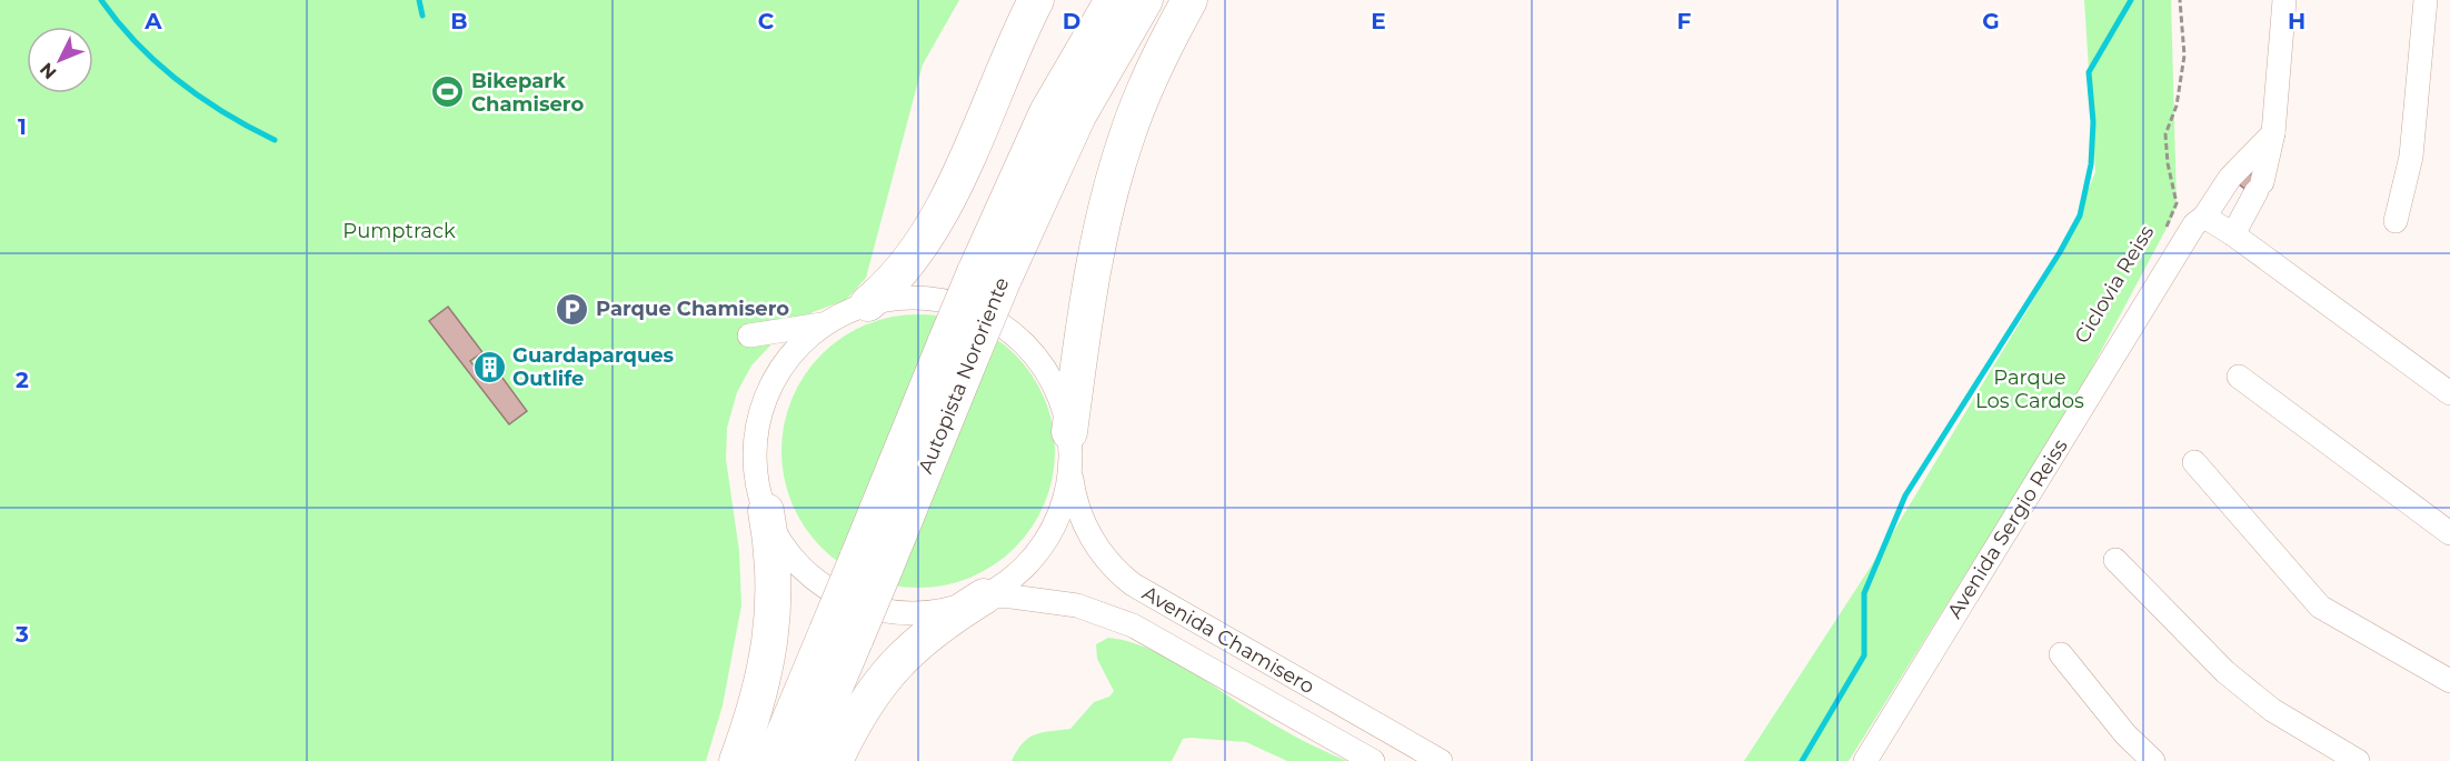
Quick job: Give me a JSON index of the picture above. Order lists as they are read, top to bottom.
{
  "streets": {
    "highway": ["Autopista Nororiente"],
    "street": ["Avenida Sergio Reiss", "Avenida Chamisero"],
    "path": ["Ciclovia Reiss"]
  },
  "parks": ["Pumptrack", "Parque Los Cardos"],
  "places": {
    "sports": ["Bikepark Chamisero"],
    "parking": ["Parque Chamisero"],
    "building": ["Guardaparques Outlife"]
  },
  "north": "bottom left",
  "grid": {
    "columns": [
      "A",
      "B",
      "C",
      "D",
      "E",
      "F",
      "G",
      "H"
    ],
    "rows": ["1", "2", "3"]
  }
}
